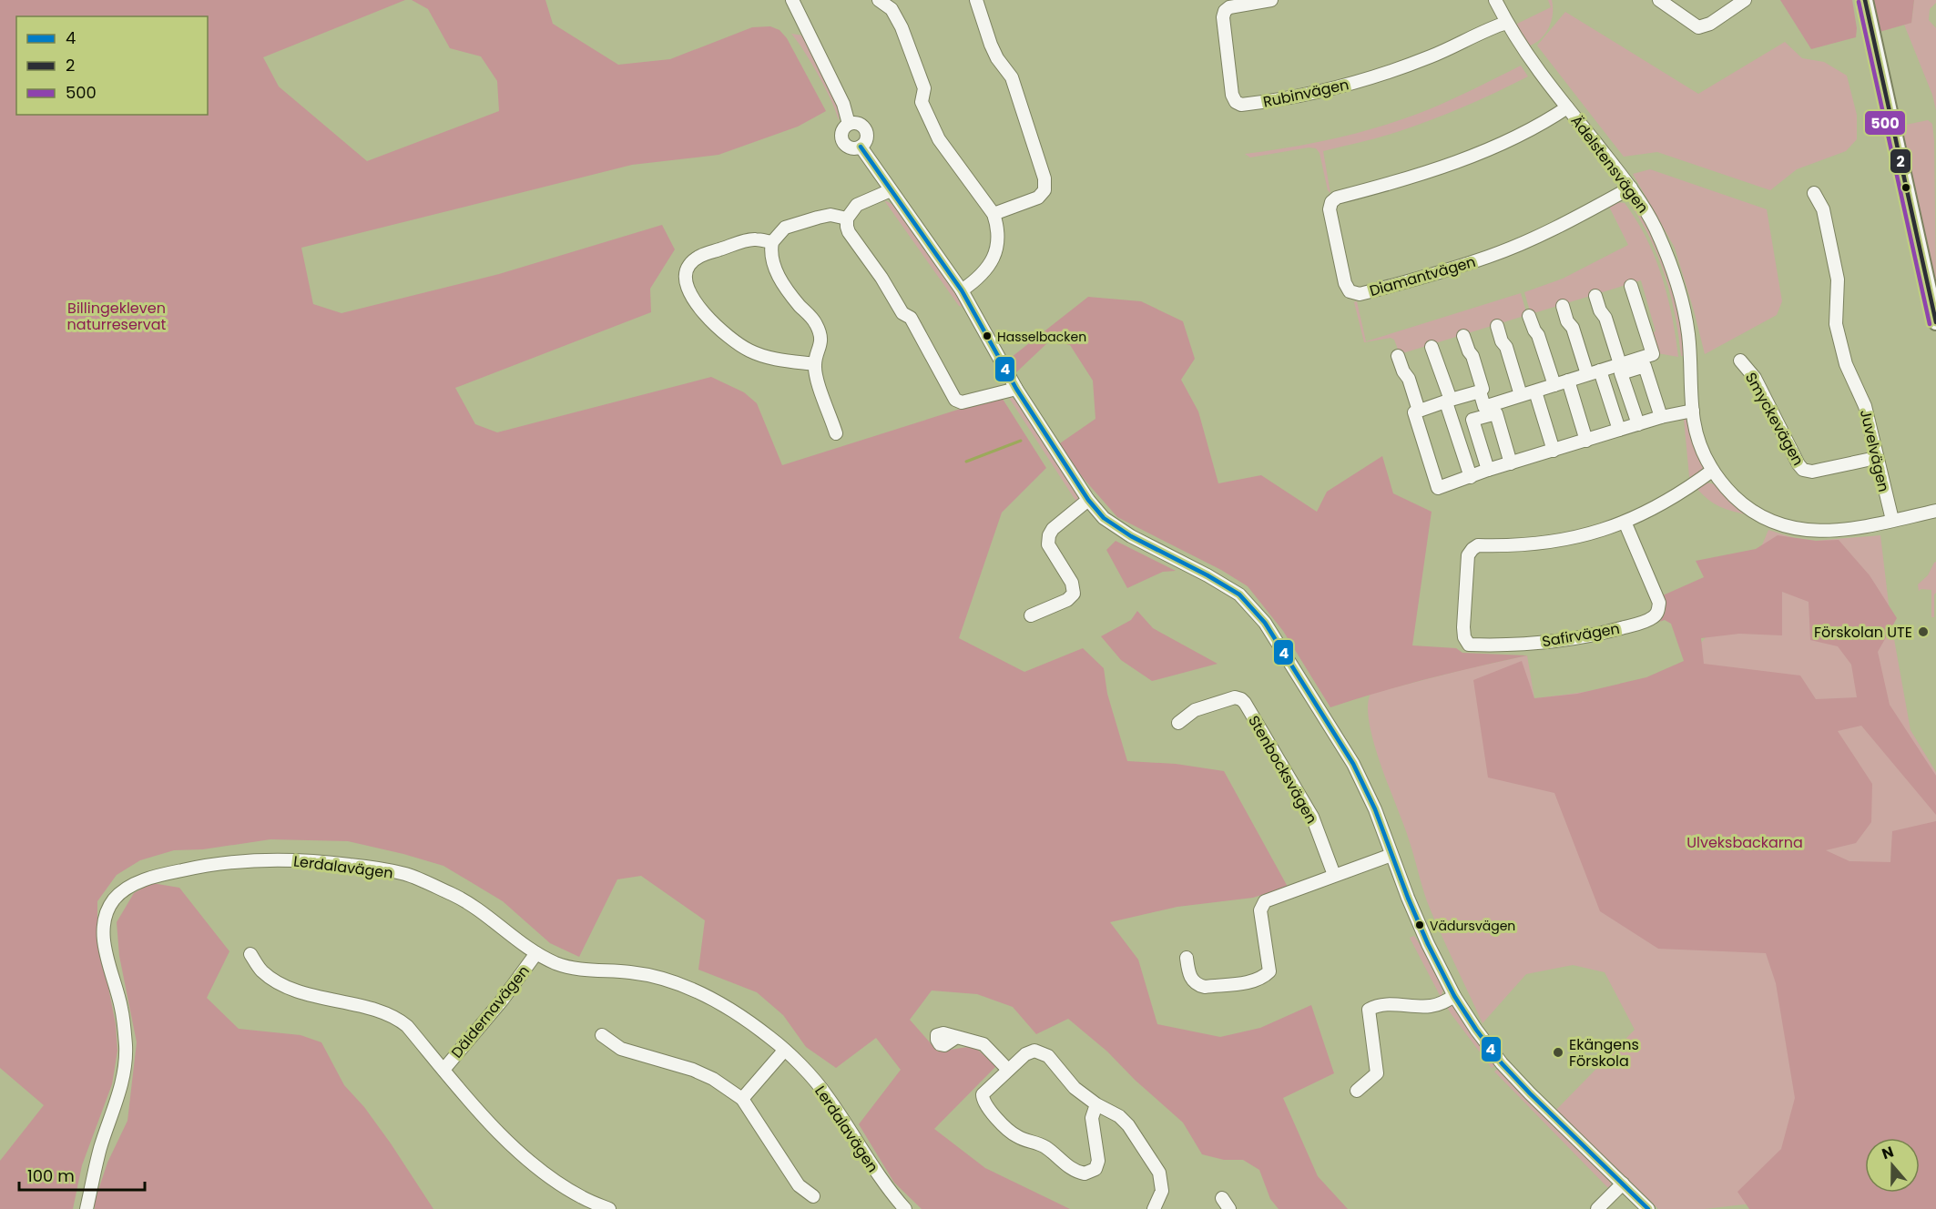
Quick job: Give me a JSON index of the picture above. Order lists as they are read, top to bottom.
{
  "streets": {
    "street": [
      "Rubinvägen",
      "Ädelstensvägen",
      "Diamantvägen",
      "Smyckevägen",
      "Juvelvägen",
      "Safirvägen",
      "Stenbocksvägen",
      "Lerdalavägen",
      "Däldernavägen"
    ]
  },
  "crossings": [
    ["Rubinvägen", "Ädelstensvägen"],
    ["Ädelstensvägen", "Diamantvägen"],
    ["Ädelstensvägen", "Juvelvägen"],
    ["Smyckevägen", "Juvelvägen"],
    ["Lerdalavägen", "Däldernavägen"]
  ],
  "parks": ["Billingekleven naturreservat", "Ulveksbackarna"],
  "places": [
    "Hasselbacken",
    "Förskolan UTE",
    "Vädursvägen",
    "Ekängens Förskola"
  ],
  "lines": ["transit line 2", "transit line 500", "transit line 4"],
  "legend": ["4", "2", "500"],
  "scale_bar": "100 m",
  "north": "top"
}
